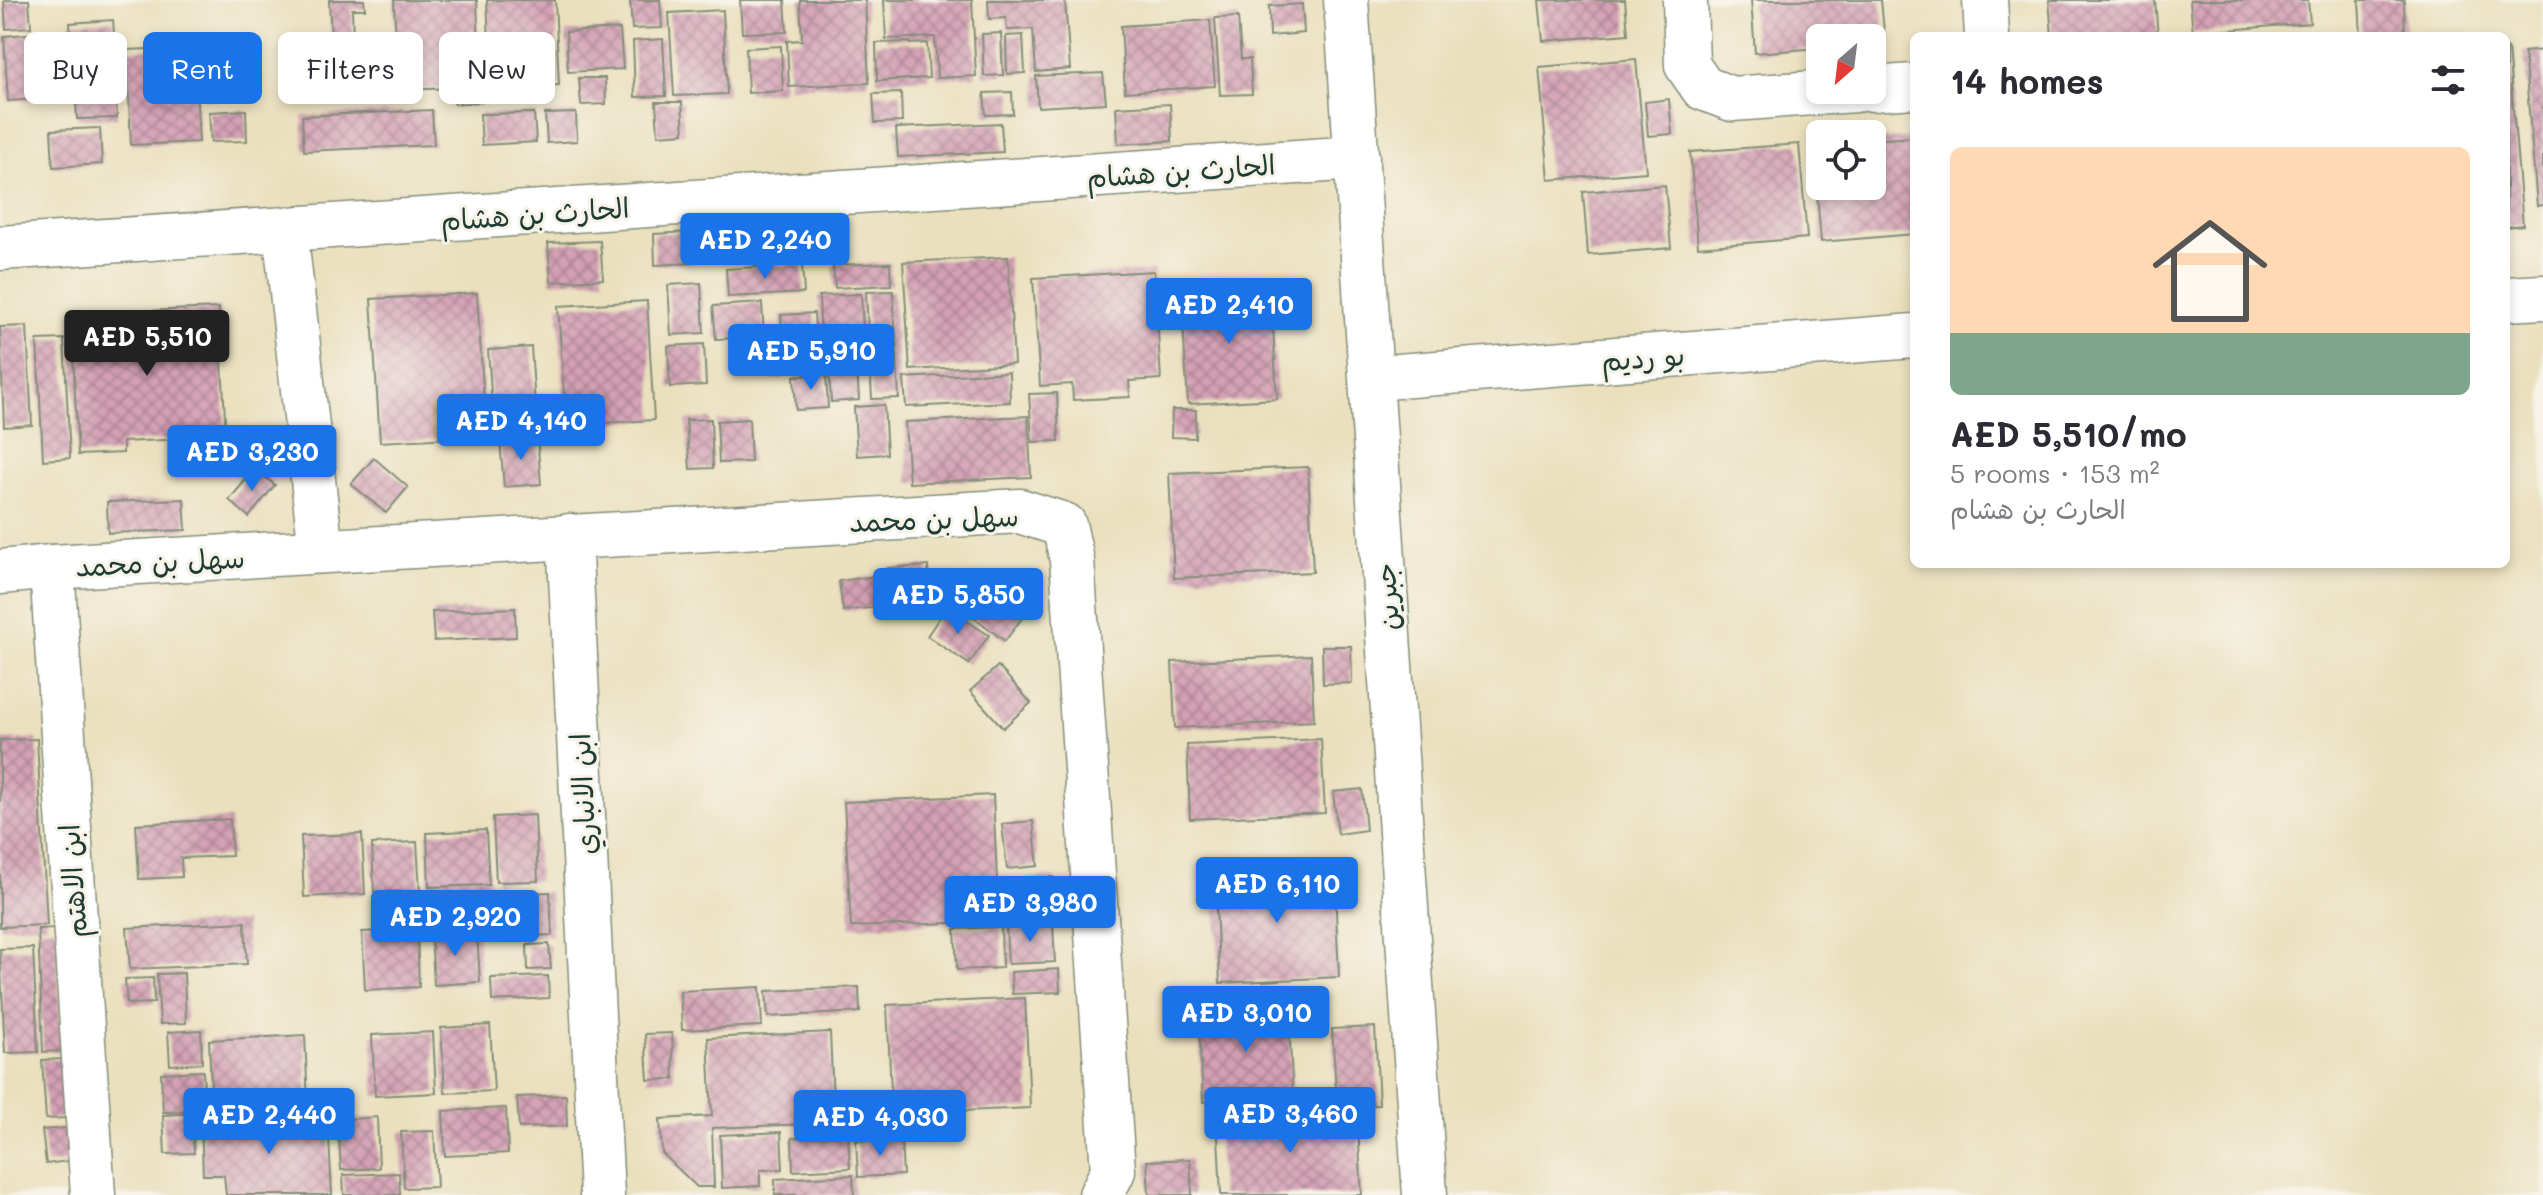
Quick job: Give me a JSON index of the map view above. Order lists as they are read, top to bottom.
{
  "streets": {
    "street": [
      "الحارث بن هشام",
      "بو رديم",
      "سهل بن محمد",
      "جبرين",
      "ابن الانباري",
      "ابن الاهتم"
    ]
  },
  "crossings": [
    ["الحارث بن هشام", "جبرين"],
    ["بو رديم", "جبرين"],
    ["سهل بن محمد", "ابن الانباري"],
    ["سهل بن محمد", "ابن الاهتم"]
  ],
  "north": "bottom left",
  "page": {
    "chip": [
      "Buy",
      "Rent",
      "Filters",
      "New"
    ],
    "heading": "14 homes",
    "list": [
      {
        "name": "AED 5,510/mo",
        "note": "5 rooms · 153 m² · الحارث بن هشام"
      }
    ],
    "price": [
      "AED 2,240",
      "AED 2,410",
      "AED 5,510",
      "AED 5,910",
      "AED 4,140",
      "AED 3,230",
      "AED 5,850",
      "AED 6,110",
      "AED 3,980",
      "AED 2,920",
      "AED 3,010",
      "AED 3,460",
      "AED 2,440",
      "AED 4,030"
    ]
  }
}
